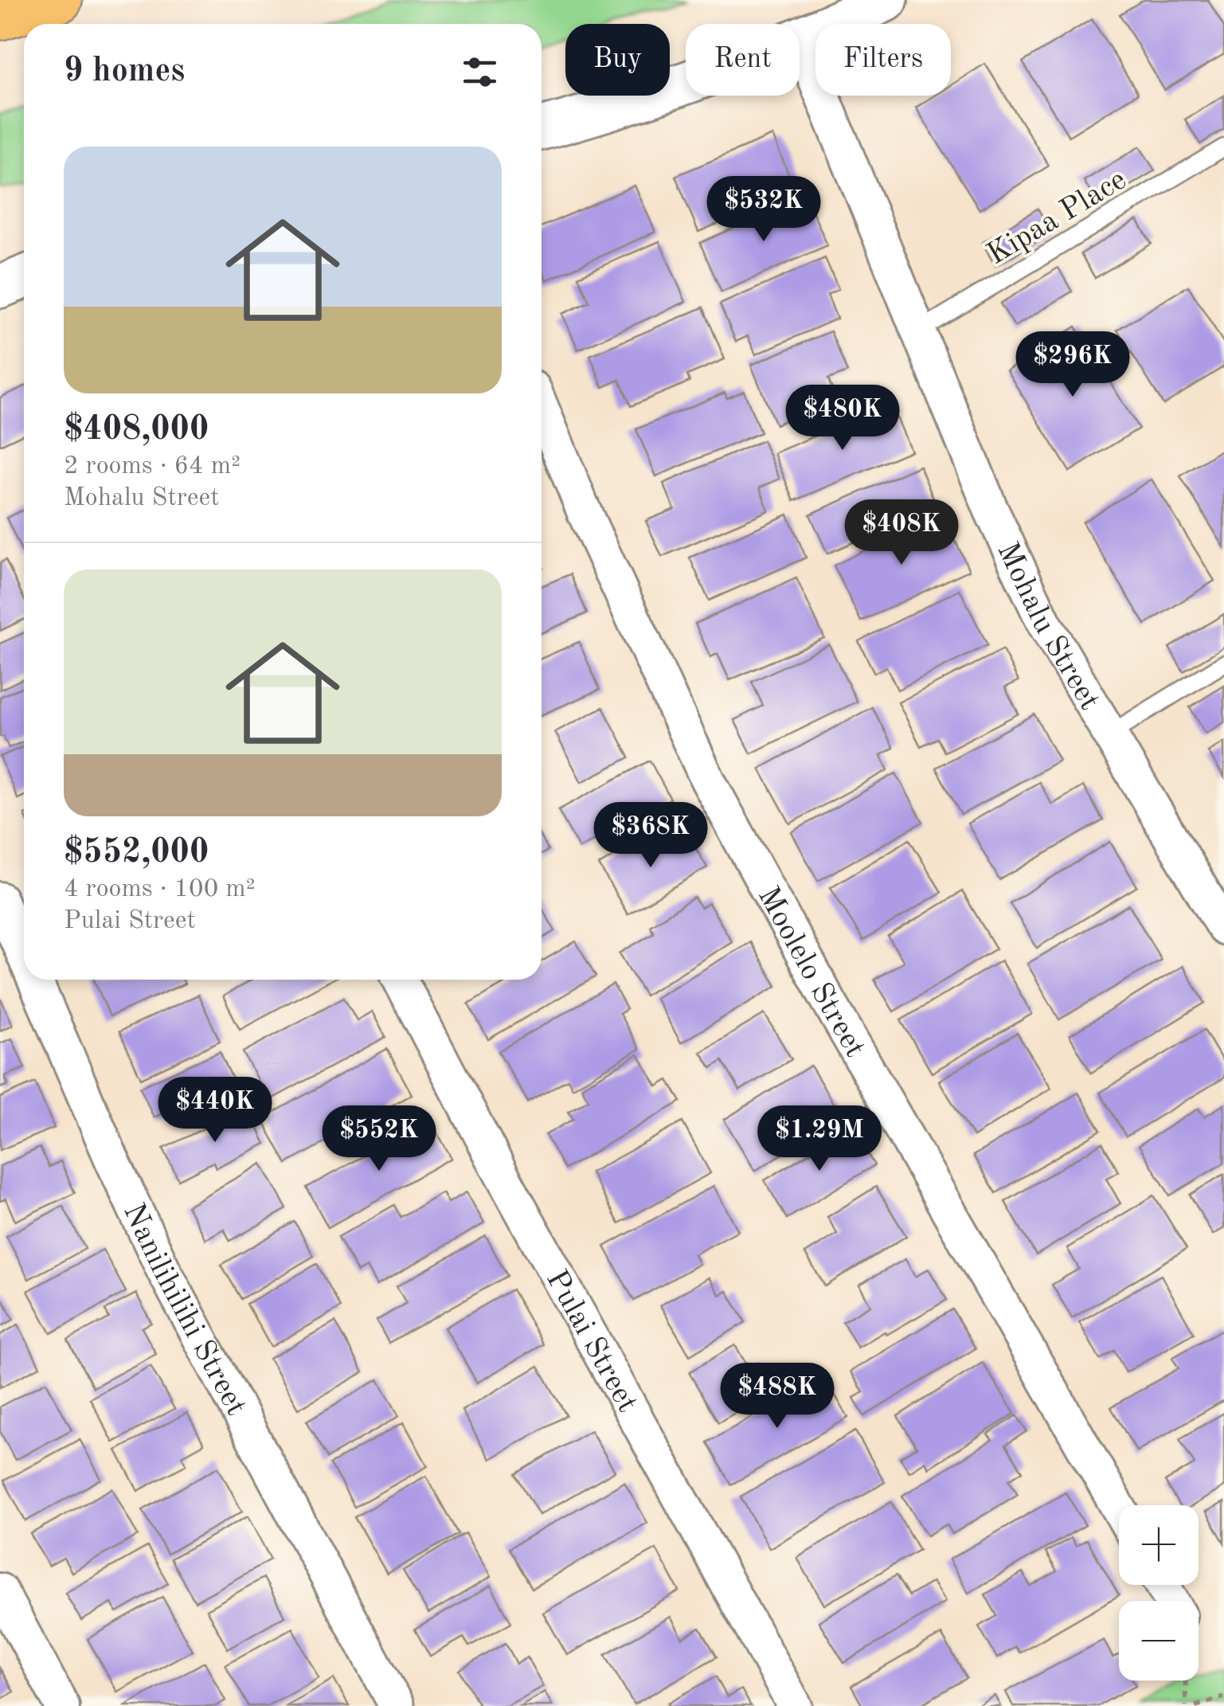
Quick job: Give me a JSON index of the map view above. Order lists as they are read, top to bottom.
{
  "streets": {
    "street": [
      "Mohalu Street",
      "Moolelo Street",
      "Nanilihilihi Street",
      "Pulai Street"
    ],
    "lane": ["Kipaa Place"]
  },
  "crossings": [
    ["Kipaa Place", "Mohalu Street"]
  ],
  "page": {
    "chip": ["Buy", "Rent", "Filters"],
    "heading": "9 homes",
    "list": [
      {
        "name": "$408,000",
        "note": "2 rooms · 64 m² · Mohalu Street"
      },
      {
        "name": "$552,000",
        "note": "4 rooms · 100 m² · Pulai Street"
      }
    ],
    "price": [
      "$532K",
      "$296K",
      "$480K",
      "$408K",
      "$368K",
      "$440K",
      "$552K",
      "$1.29M",
      "$488K"
    ],
    "map_buttons": ["+", "−"]
  }
}
